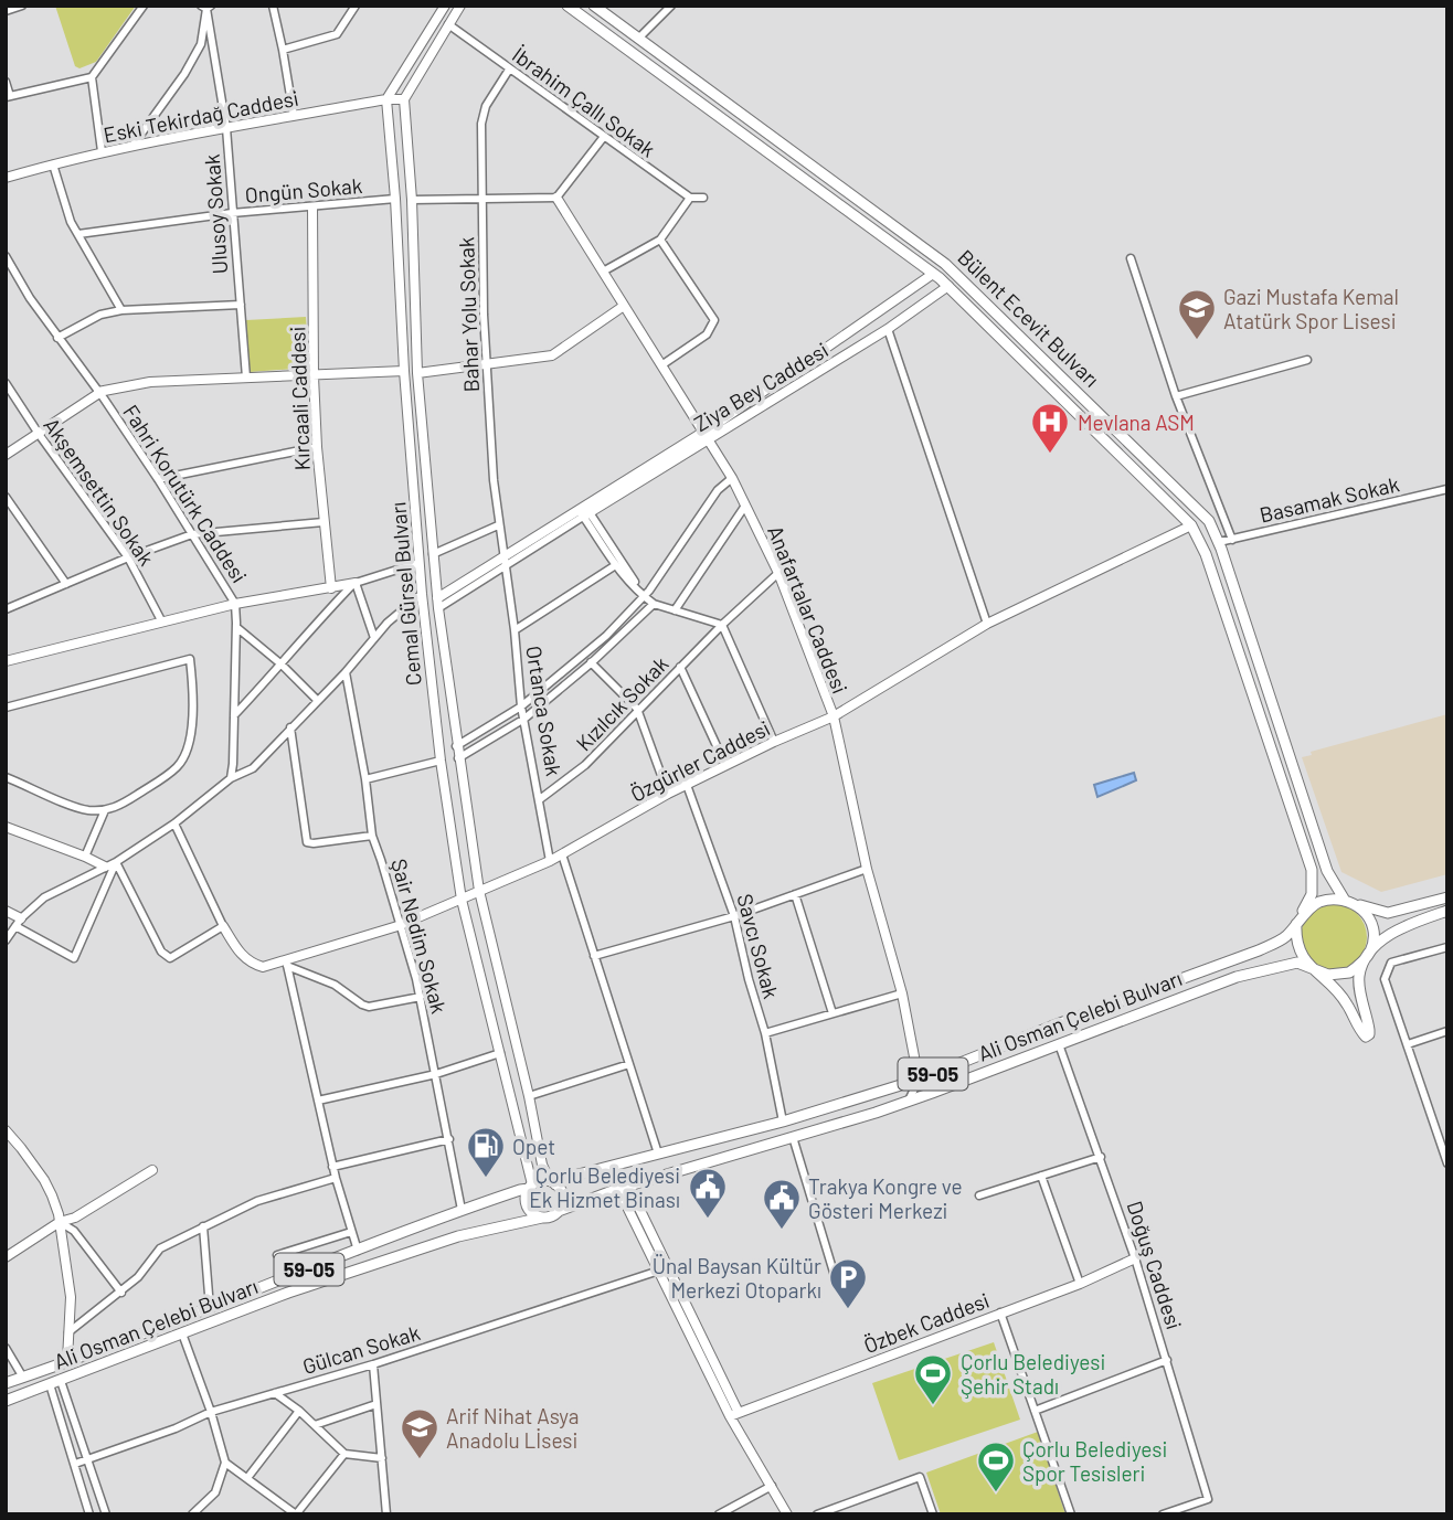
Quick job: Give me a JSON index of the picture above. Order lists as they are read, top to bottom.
{
  "streets": {
    "main road": ["Bülent Ecevit Bulvarı", "Ali Osman Çelebi Bulvarı", "59-05"],
    "street": [
      "İbrahim Çallı Sokak",
      "Eski Tekirdağ Caddesi",
      "Ongün Sokak",
      "Ulusoy Sokak",
      "Bahar Yolu Sokak",
      "Ziya Bey Caddesi",
      "Kırcaali Caddesi",
      "Akşemsettin Sokak",
      "Fahri Korutürk Caddesi",
      "Basamak Sokak",
      "Cemal Gürsel Bulvarı",
      "Anafartalar Caddesi",
      "Kızılcık Sokak",
      "Ortanca Sokak",
      "Özgürler Caddesi",
      "Şair Nedim Sokak",
      "Savcı Sokak",
      "Doğuş Caddesi",
      "Özbek Caddesi",
      "Gülcan Sokak"
    ]
  },
  "crossings": [
    ["İbrahim Çallı Sokak", "Bahar Yolu Sokak"],
    ["Eski Tekirdağ Caddesi", "Ulusoy Sokak"],
    ["Eski Tekirdağ Caddesi", "Cemal Gürsel Bulvarı"],
    ["Ongün Sokak", "Ulusoy Sokak"],
    ["Ongün Sokak", "Kırcaali Caddesi"],
    ["Ongün Sokak", "Cemal Gürsel Bulvarı"],
    ["Bahar Yolu Sokak", "Ziya Bey Caddesi"],
    ["Bahar Yolu Sokak", "Ortanca Sokak"],
    ["Bülent Ecevit Bulvarı", "Basamak Sokak"],
    ["Bülent Ecevit Bulvarı", "Ali Osman Çelebi Bulvarı"],
    ["Bülent Ecevit Bulvarı", "59-05"],
    ["Ziya Bey Caddesi", "Cemal Gürsel Bulvarı"],
    ["Ziya Bey Caddesi", "Anafartalar Caddesi"],
    ["Ziya Bey Caddesi", "Ortanca Sokak"],
    ["Cemal Gürsel Bulvarı", "Özgürler Caddesi"],
    ["Cemal Gürsel Bulvarı", "Ali Osman Çelebi Bulvarı"],
    ["Anafartalar Caddesi", "Kızılcık Sokak"],
    ["Anafartalar Caddesi", "Özgürler Caddesi"],
    ["Anafartalar Caddesi", "Ali Osman Çelebi Bulvarı"],
    ["Kızılcık Sokak", "Ortanca Sokak"],
    ["Ortanca Sokak", "Özgürler Caddesi"],
    ["Özgürler Caddesi", "Şair Nedim Sokak"],
    ["Özgürler Caddesi", "Savcı Sokak"],
    ["Şair Nedim Sokak", "Ali Osman Çelebi Bulvarı"],
    ["Savcı Sokak", "Ali Osman Çelebi Bulvarı"],
    ["Ali Osman Çelebi Bulvarı", "59-05"],
    ["Ali Osman Çelebi Bulvarı", "Doğuş Caddesi"],
    ["Doğuş Caddesi", "Özbek Caddesi"]
  ],
  "places": {
    "school or university": ["Gazi Mustafa Kemal Atatürk Spor Lisesi", "Arif Nihat Asya Anadolu Lİsesi"],
    "hospital": ["Mevlana ASM"],
    "fuel station": ["Opet"],
    "public building": ["Çorlu Belediyesi Ek Hizmet Binası", "Trakya Kongre ve Gösteri Merkezi"],
    "parking": ["Ünal Baysan Kültür Merkezi Otoparkı"],
    "sports": ["Çorlu Belediyesi Şehir Stadı", "Çorlu Belediyesi Spor Tesisleri"]
  }
}
